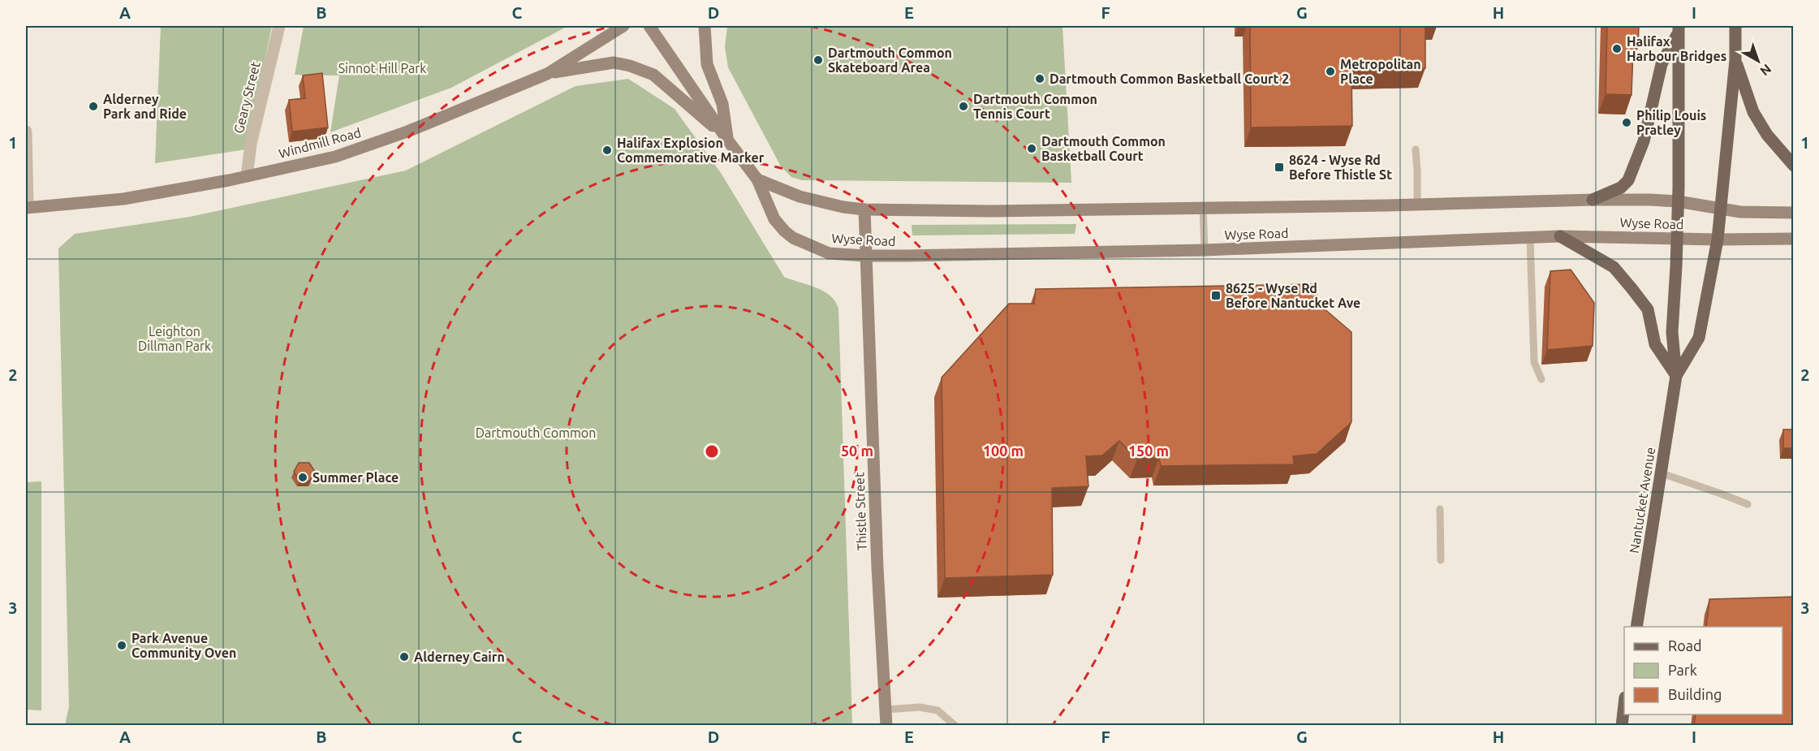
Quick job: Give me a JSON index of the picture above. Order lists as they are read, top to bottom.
{
  "streets": {
    "main road": [
      "Windmill Road",
      "Wyse Road",
      "Nantucket Avenue",
      "Thistle Street"
    ],
    "street": ["Geary Street"]
  },
  "crossings": [
    ["Geary Street", "Windmill Road"],
    ["Wyse Road", "Nantucket Avenue"],
    ["Wyse Road", "Thistle Street"]
  ],
  "parks": ["Sinnot Hill Park", "Leighton Dillman Park", "Dartmouth Common"],
  "places": {
    "other": [
      "Halifax Harbour Bridges",
      "Dartmouth Common Skateboard Area",
      "Metropolitan Place",
      "Dartmouth Common Basketball Court 2",
      "Alderney Park and Ride",
      "Dartmouth Common Tennis Court",
      "Philip Louis Pratley",
      "Dartmouth Common Basketball Court",
      "Halifax Explosion Commemorative Marker",
      "Summer Place",
      "Park Avenue Community Oven",
      "Alderney Cairn"
    ],
    "transit": ["8624 - Wyse Rd Before Thistle St", "8625 - Wyse Rd Before Nantucket Ave"]
  },
  "legend": ["Road", "Park", "Building"],
  "north": "bottom right",
  "grid": {
    "columns": [
      "A",
      "B",
      "C",
      "D",
      "E",
      "F",
      "G",
      "H",
      "I"
    ],
    "rows": ["1", "2", "3"]
  },
  "rings": ["50 m", "100 m", "150 m"]
}
